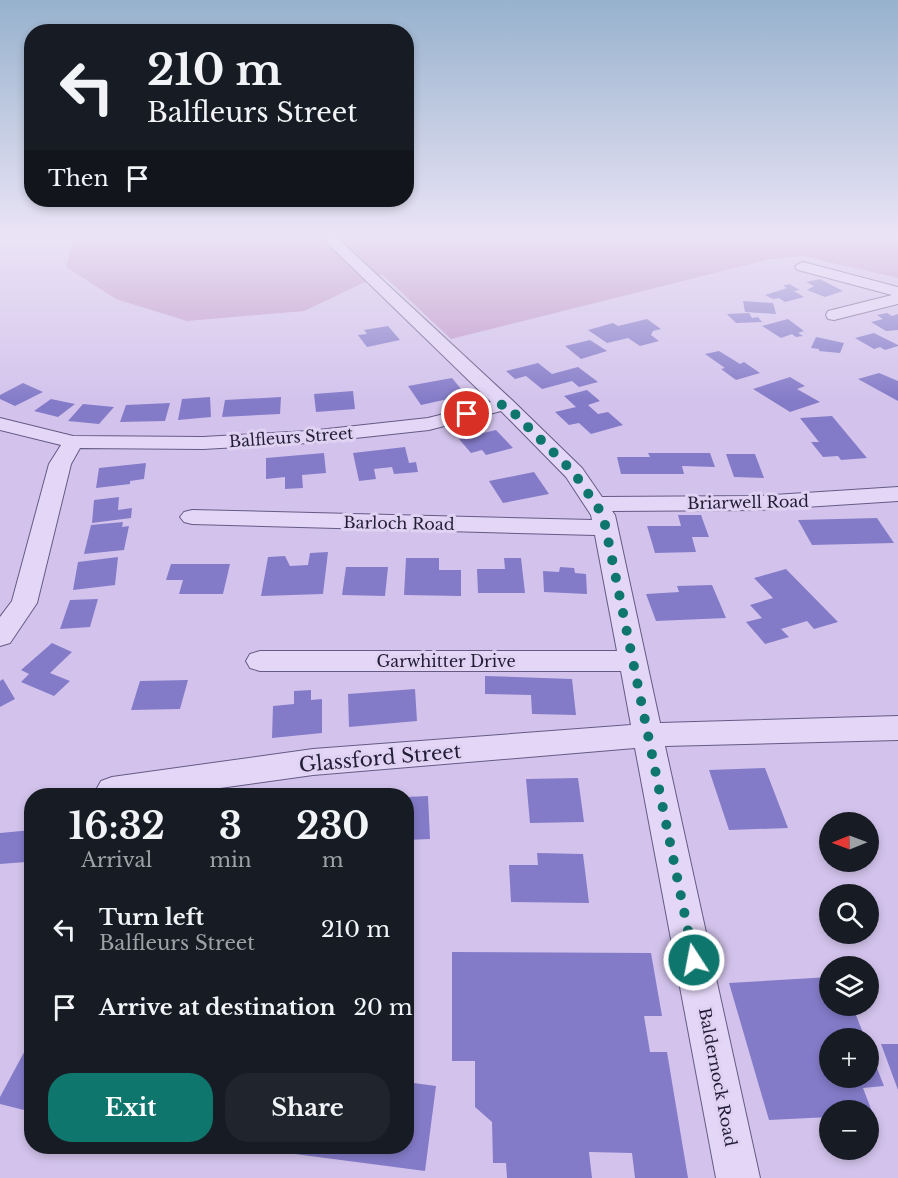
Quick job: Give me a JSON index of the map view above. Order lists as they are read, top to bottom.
{
  "streets": {
    "street": [
      "Balfleurs Street",
      "Briarwell Road",
      "Barloch Road",
      "Garwhitter Drive",
      "Glassford Street",
      "Baldernock Road"
    ]
  },
  "crossings": [
    ["Balfleurs Street", "Baldernock Road"],
    ["Briarwell Road", "Baldernock Road"],
    ["Barloch Road", "Baldernock Road"],
    ["Garwhitter Drive", "Baldernock Road"],
    ["Glassford Street", "Baldernock Road"]
  ],
  "north": "left",
  "page": {
    "turn": ["210 m", "Balfleurs Street"],
    "then": "Then",
    "eta": [
      "16:32",
      "Arrival",
      "3",
      "min",
      "230",
      "m"
    ],
    "map_buttons": ["+", "−"],
    "list": [
      {
        "name": "Turn left",
        "note": "Balfleurs Street",
        "value": "210 m"
      },
      {
        "name": "Arrive at destination",
        "value": "20 m"
      }
    ],
    "buttons": ["Exit", "Share"]
  }
}
